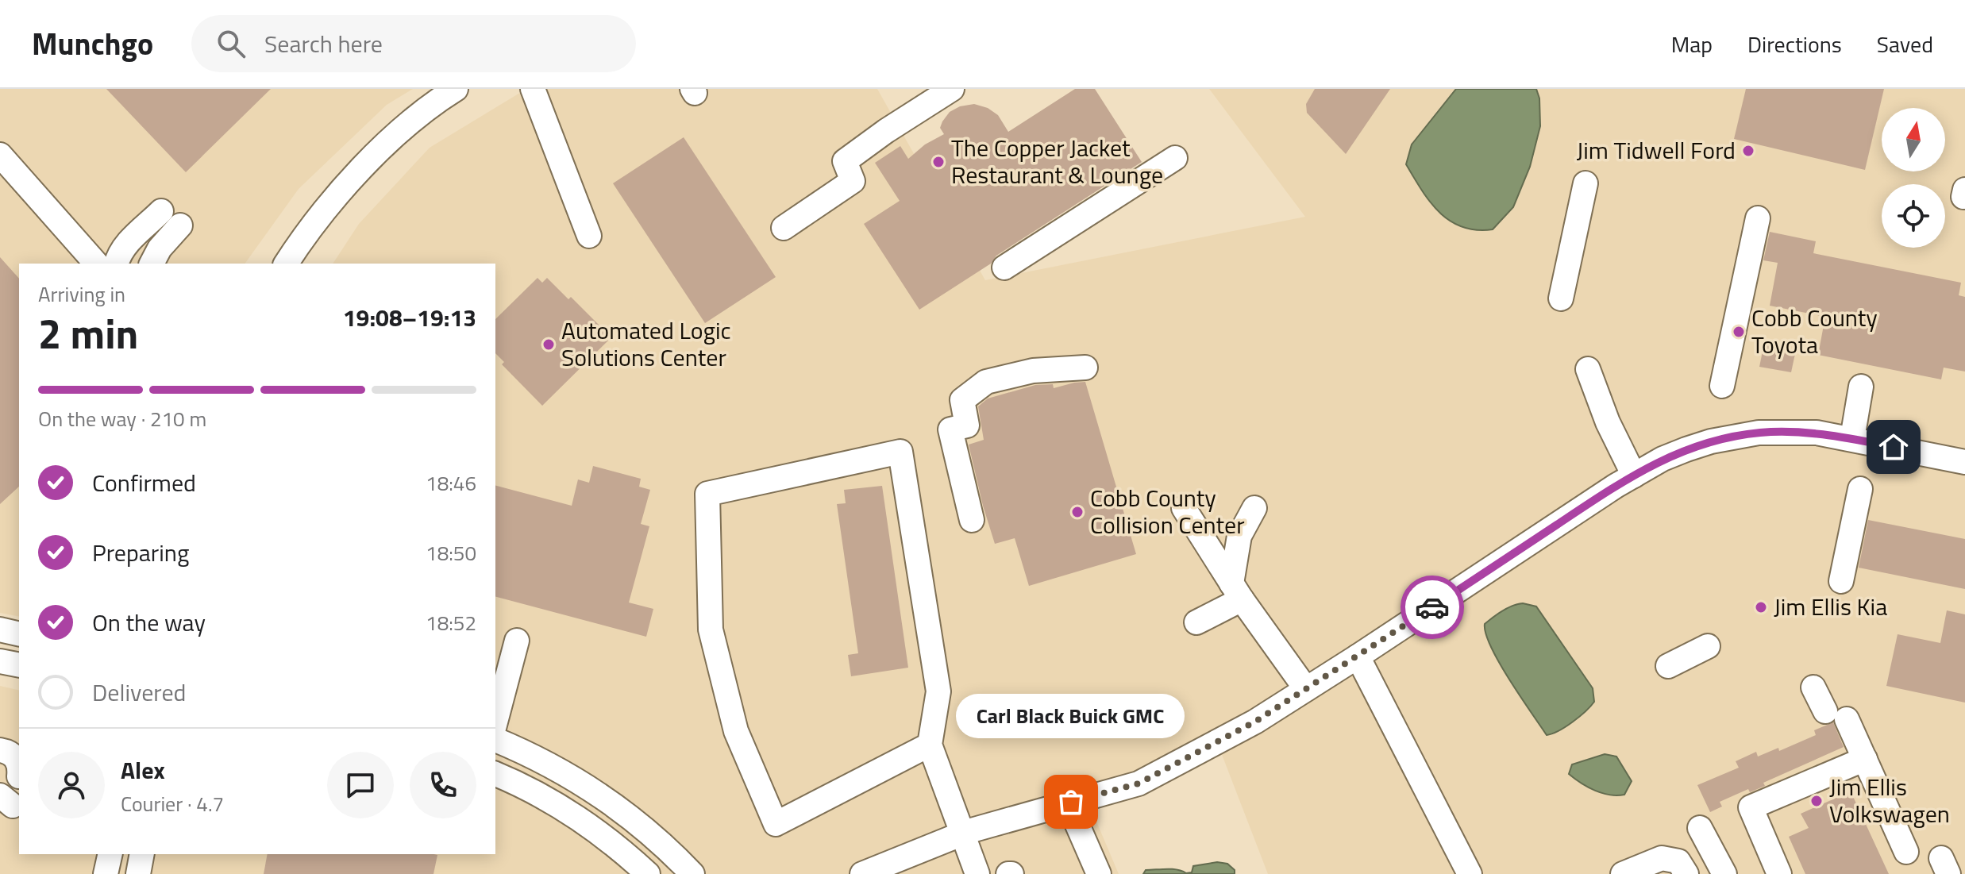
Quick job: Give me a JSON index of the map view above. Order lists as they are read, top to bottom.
{
  "places": [
    "Jim Tidwell Ford",
    "The Copper Jacket Restaurant & Lounge",
    "Cobb County Toyota",
    "Automated Logic Solutions Center",
    "Cobb County Collision Center",
    "Jim Ellis Kia",
    "Jim Ellis Volkswagen",
    "Carl Black Buick GMC"
  ],
  "north": "top",
  "page": {
    "header": "Munchgo",
    "search": "Search here",
    "nav": ["Map", "Directions", "Saved"],
    "heading": ["2 min", "Arriving in", "19:08–19:13"],
    "panel": ["Alex", "Courier · 4.7"],
    "bar": "On the way · 210 m",
    "list": [
      ["Confirmed", "18:46"],
      ["Preparing", "18:50"],
      ["On the way", "18:52"],
      "Delivered"
    ],
    "bubble": "Carl Black Buick GMC"
  }
}
